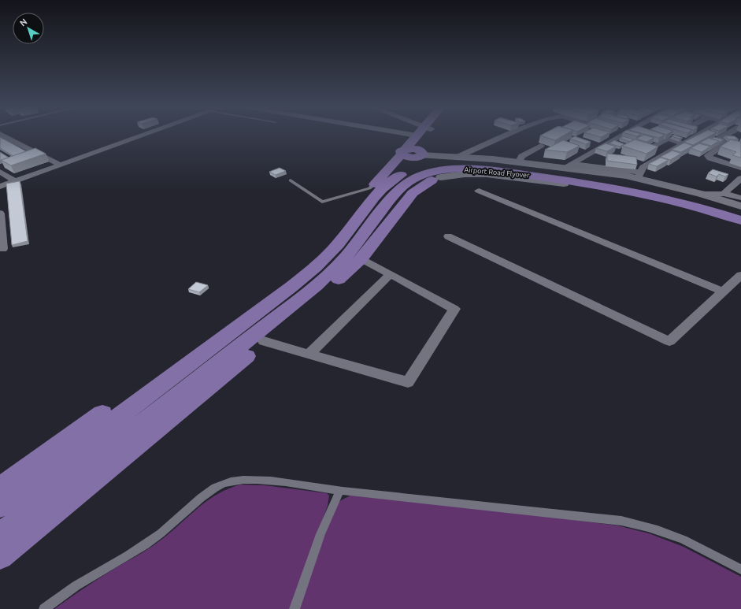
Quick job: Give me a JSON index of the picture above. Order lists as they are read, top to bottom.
{
  "streets": {
    "main road": ["Airport Road Flyover"]
  },
  "north": "top left"
}
